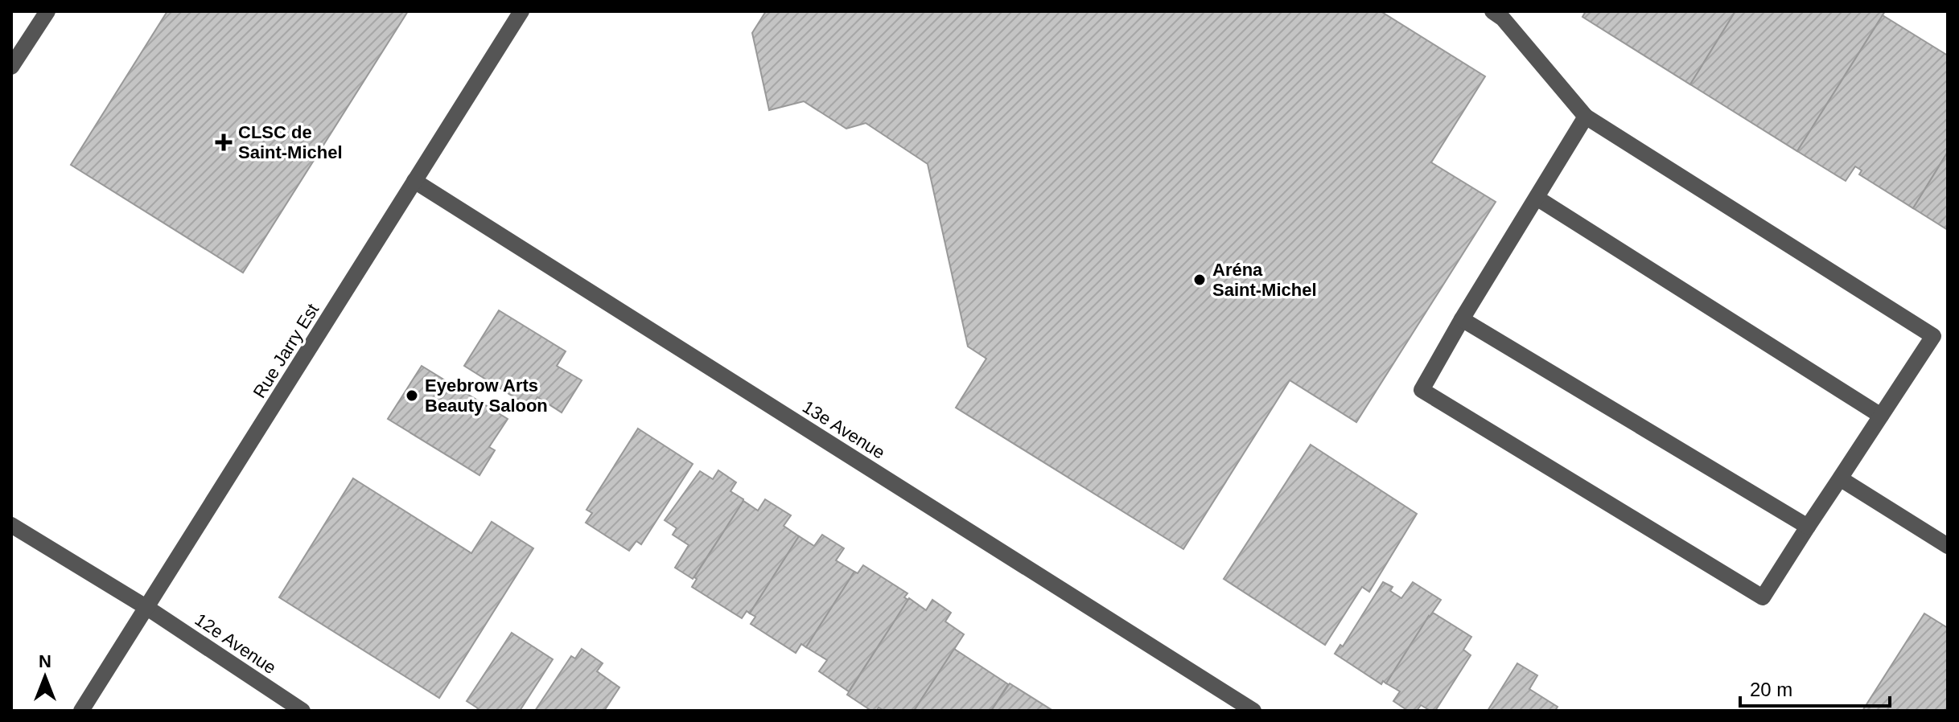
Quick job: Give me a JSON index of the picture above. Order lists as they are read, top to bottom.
{
  "streets": {
    "street": ["Rue Jarry Est", "13e Avenue", "12e Avenue"]
  },
  "crossings": [
    ["Rue Jarry Est", "13e Avenue"],
    ["Rue Jarry Est", "12e Avenue"]
  ],
  "places": {
    "health": ["CLSC de Saint-Michel"],
    "other": ["Aréna Saint-Michel", "Eyebrow Arts Beauty Saloon"]
  },
  "scale_bar": "20 m",
  "north": "top"
}
